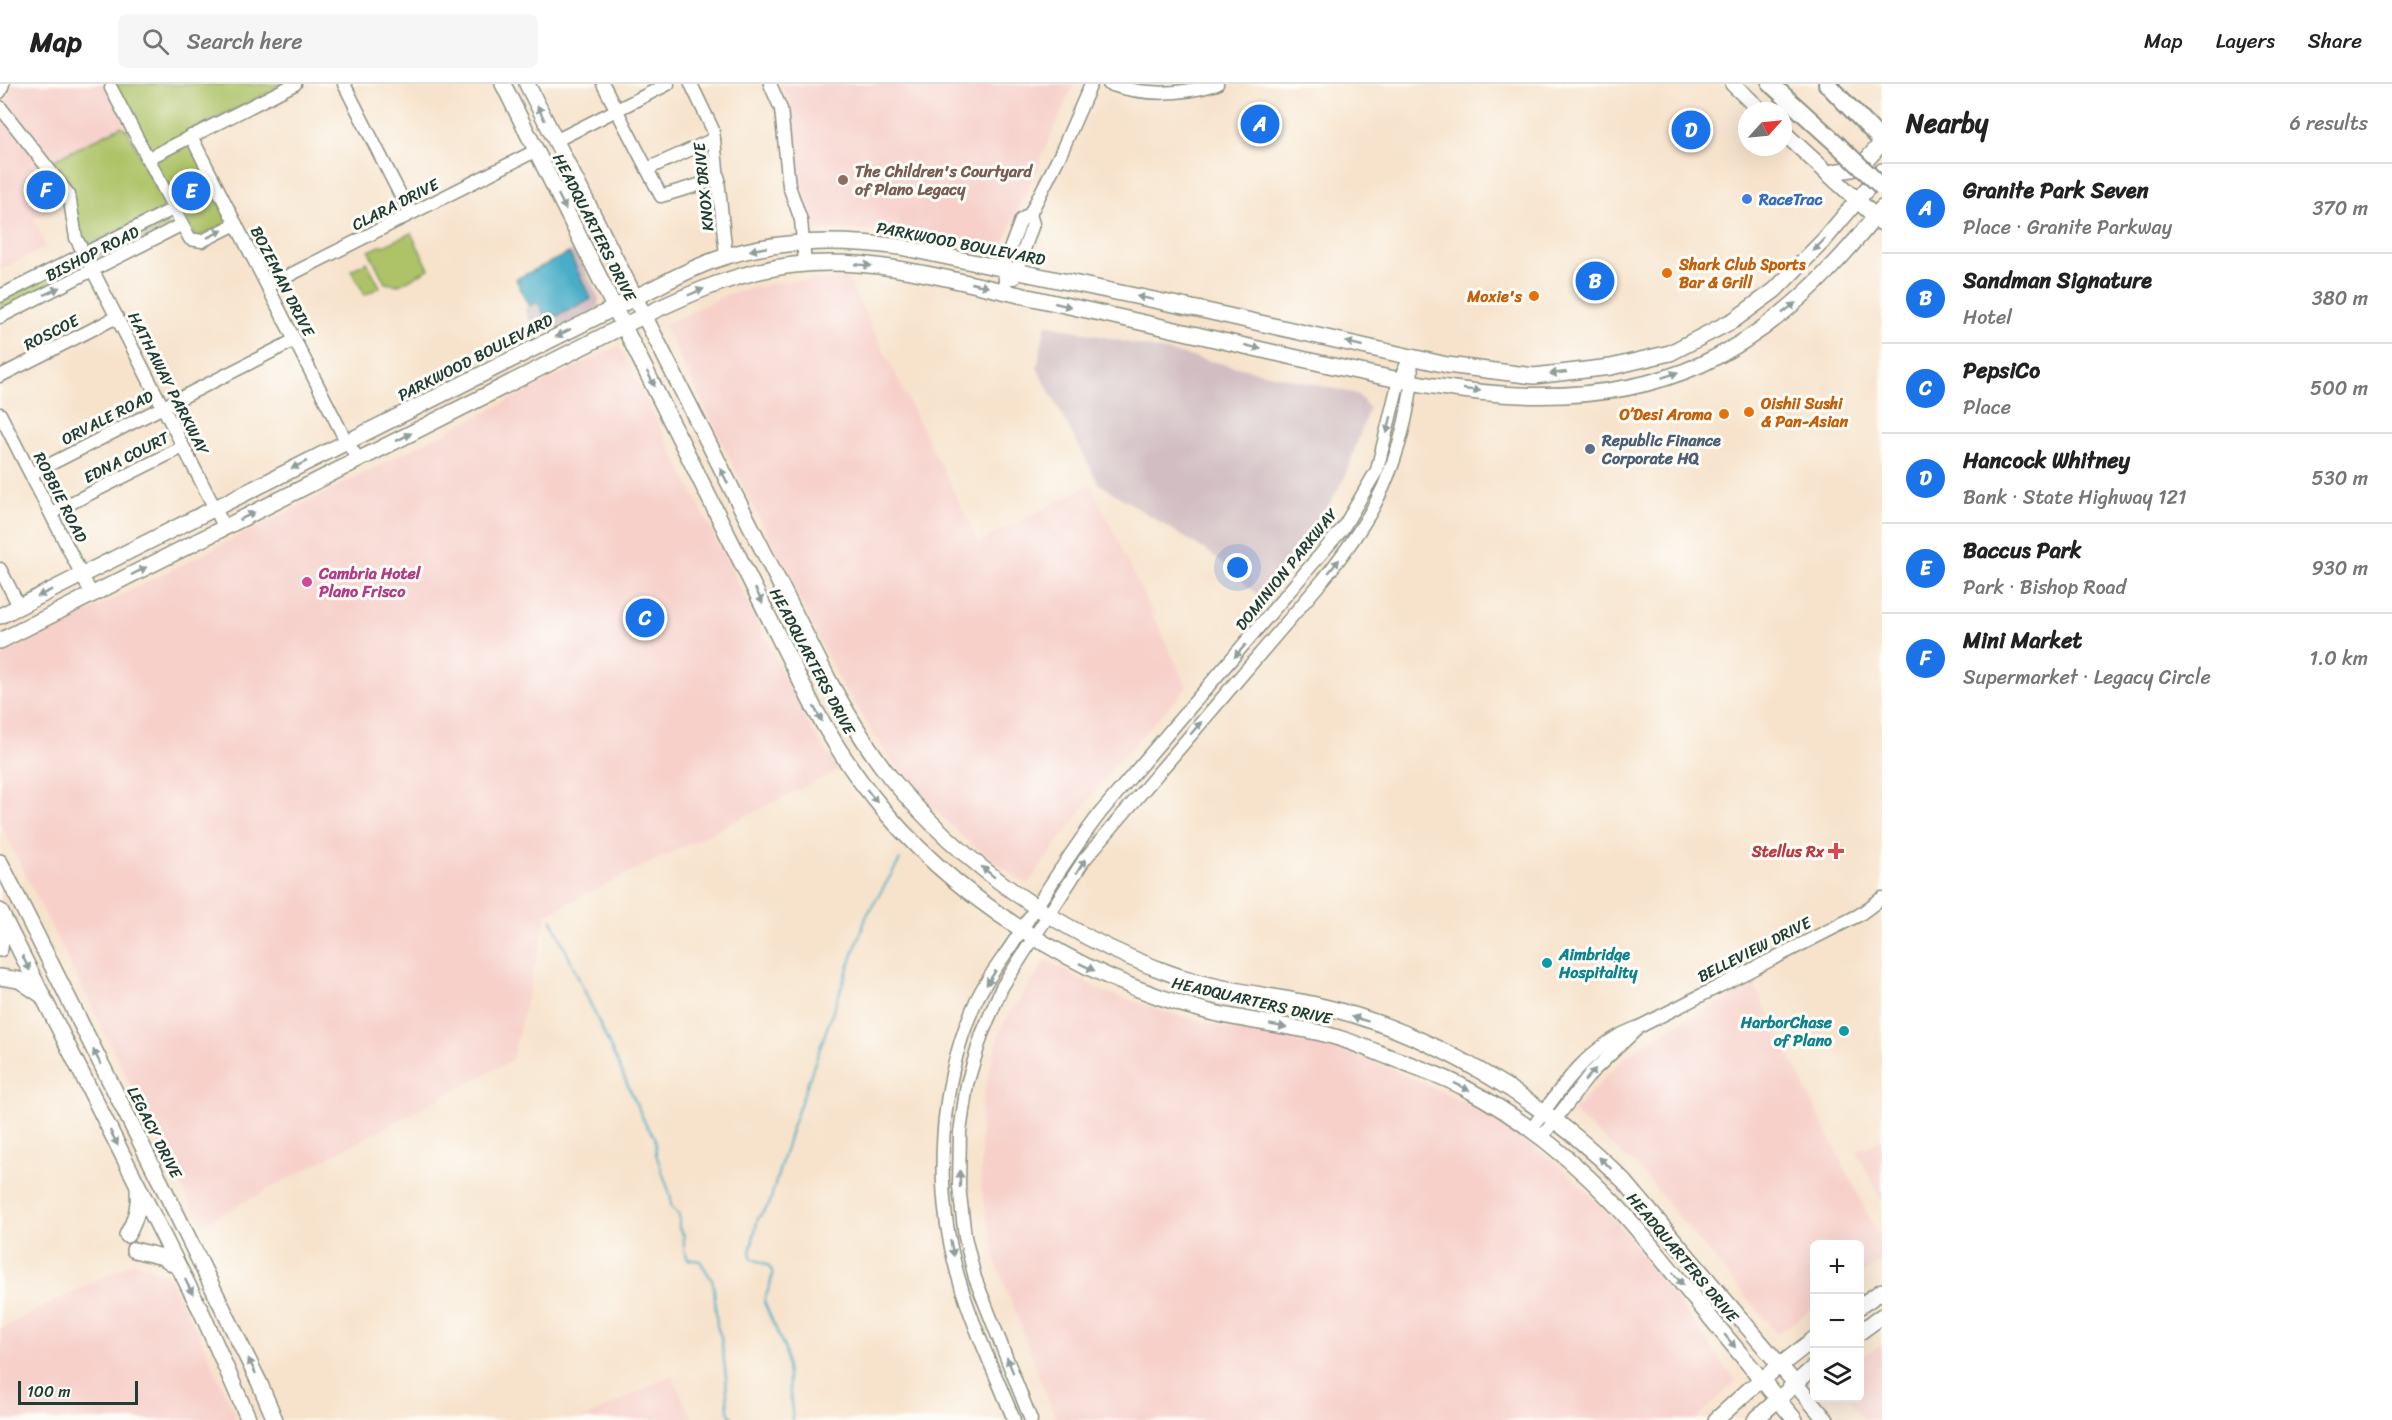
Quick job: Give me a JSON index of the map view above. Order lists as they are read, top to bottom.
{
  "streets": {
    "main road": ["HEADQUARTERS DRIVE", "PARKWOOD BOULEVARD", "LEGACY DRIVE"],
    "street": [
      "KNOX DRIVE",
      "CLARA DRIVE",
      "BISHOP ROAD",
      "BOZEMAN DRIVE",
      "ROSCOE",
      "HATHAWAY PARKWAY",
      "ORVALE ROAD",
      "EDNA COURT",
      "ROBBIE ROAD",
      "DOMINION PARKWAY",
      "BELLEVIEW DRIVE"
    ]
  },
  "crossings": [
    ["KNOX DRIVE", "PARKWOOD BOULEVARD"],
    ["CLARA DRIVE", "HEADQUARTERS DRIVE"],
    ["CLARA DRIVE", "BOZEMAN DRIVE"],
    ["HEADQUARTERS DRIVE", "PARKWOOD BOULEVARD"],
    ["HEADQUARTERS DRIVE", "DOMINION PARKWAY"],
    ["HEADQUARTERS DRIVE", "BELLEVIEW DRIVE"],
    ["PARKWOOD BOULEVARD", "BOZEMAN DRIVE"],
    ["PARKWOOD BOULEVARD", "HATHAWAY PARKWAY"],
    ["PARKWOOD BOULEVARD", "ROBBIE ROAD"],
    ["PARKWOOD BOULEVARD", "DOMINION PARKWAY"],
    ["BISHOP ROAD", "HATHAWAY PARKWAY"],
    ["BOZEMAN DRIVE", "ORVALE ROAD"],
    ["ROSCOE", "HATHAWAY PARKWAY"],
    ["HATHAWAY PARKWAY", "ORVALE ROAD"],
    ["HATHAWAY PARKWAY", "EDNA COURT"],
    ["ORVALE ROAD", "ROBBIE ROAD"],
    ["EDNA COURT", "ROBBIE ROAD"]
  ],
  "places": {
    "other": [
      "The Children's Courtyard of Plano Legacy",
      "RaceTrac",
      "Shark Club Sports Bar & Grill",
      "Moxie's",
      "Oishii Sushi & Pan-Asian",
      "O’Desi Aroma",
      "Republic Finance Corporate HQ",
      "Cambria Hotel Plano Frisco",
      "Aimbridge Hospitality",
      "HarborChase of Plano"
    ],
    "health": ["Stellus Rx"]
  },
  "scale_bar": "100 m",
  "north": "top right",
  "page": {
    "header": "Map",
    "search": "Search here",
    "nav": ["Map", "Layers", "Share"],
    "heading": ["Nearby", "6 results"],
    "pins": [
      "A",
      "D",
      "F",
      "E",
      "B",
      "C"
    ],
    "list": [
      {
        "mark": "A",
        "name": "Granite Park Seven",
        "note": "Place · Granite Parkway",
        "value": "370 m"
      },
      {
        "mark": "B",
        "name": "Sandman Signature",
        "note": "Hotel",
        "value": "380 m"
      },
      {
        "mark": "C",
        "name": "PepsiCo",
        "note": "Place",
        "value": "500 m"
      },
      {
        "mark": "D",
        "name": "Hancock Whitney",
        "note": "Bank · State Highway 121",
        "value": "530 m"
      },
      {
        "mark": "E",
        "name": "Baccus Park",
        "note": "Park · Bishop Road",
        "value": "930 m"
      },
      {
        "mark": "F",
        "name": "Mini Market",
        "note": "Supermarket · Legacy Circle",
        "value": "1.0 km"
      }
    ],
    "map_buttons": ["+", "−"],
    "scale": "100 m"
  }
}
